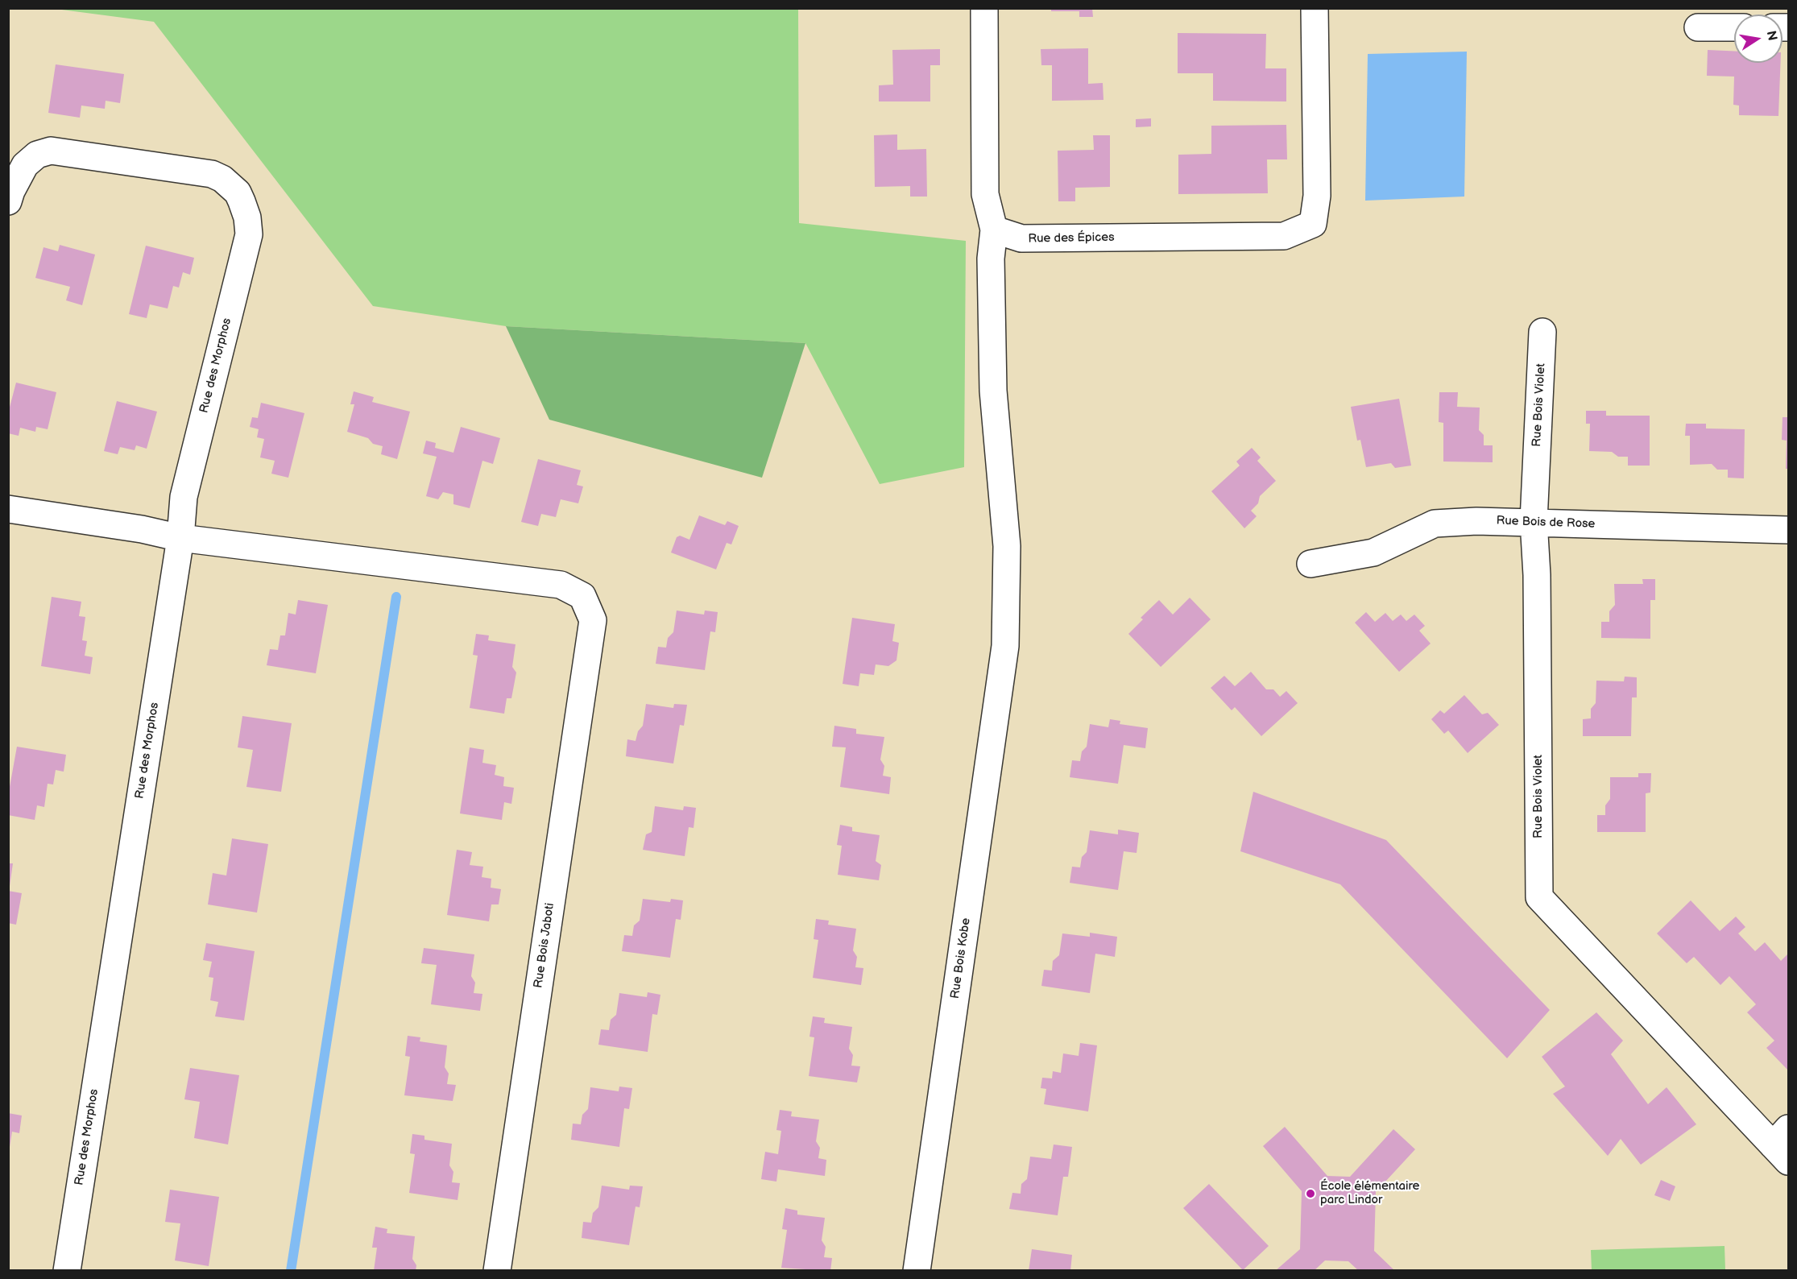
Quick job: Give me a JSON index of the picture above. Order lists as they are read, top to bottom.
{
  "streets": {
    "street": [
      "Rue des Épices",
      "Rue des Morphos",
      "Rue Bois Violet",
      "Rue Bois de Rose",
      "Rue Bois Jaboti",
      "Rue Bois Kobe"
    ]
  },
  "crossings": [
    ["Rue des Épices", "Rue Bois Kobe"],
    ["Rue des Morphos", "Rue Bois Jaboti"],
    ["Rue Bois Violet", "Rue Bois de Rose"]
  ],
  "places": ["École élémentaire parc Lindor"],
  "north": "right"
}
